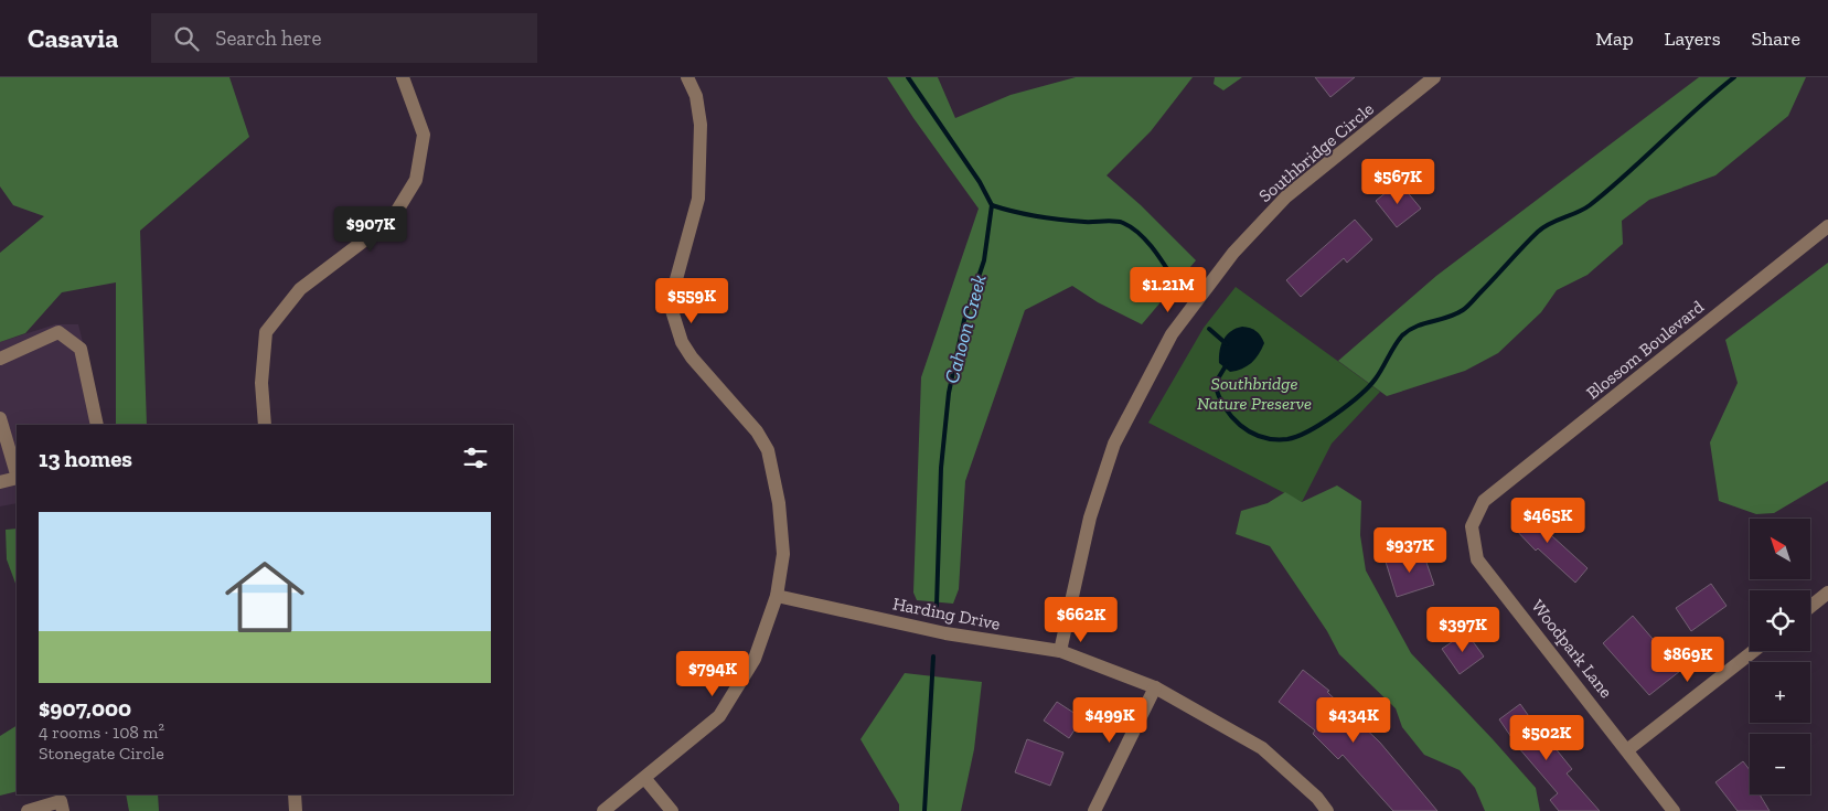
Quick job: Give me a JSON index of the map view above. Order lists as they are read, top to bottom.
{
  "streets": {
    "street": [
      "Southbridge Circle",
      "Blossom Boulevard",
      "Harding Drive",
      "Woodpark Lane"
    ]
  },
  "crossings": [
    ["Southbridge Circle", "Harding Drive"],
    ["Blossom Boulevard", "Woodpark Lane"]
  ],
  "water": ["Cahoon Creek"],
  "parks": ["Southbridge Nature Preserve"],
  "north": "top left",
  "page": {
    "header": "Casavia",
    "search": "Search here",
    "nav": ["Map", "Layers", "Share"],
    "price": [
      "$567K",
      "$907K",
      "$1.21M",
      "$559K",
      "$465K",
      "$937K",
      "$662K",
      "$397K",
      "$869K",
      "$794K",
      "$499K",
      "$434K",
      "$502K"
    ],
    "heading": "13 homes",
    "list": [
      {
        "name": "$907,000",
        "note": "4 rooms · 108 m² · Stonegate Circle"
      }
    ],
    "map_buttons": ["+", "−"]
  }
}
